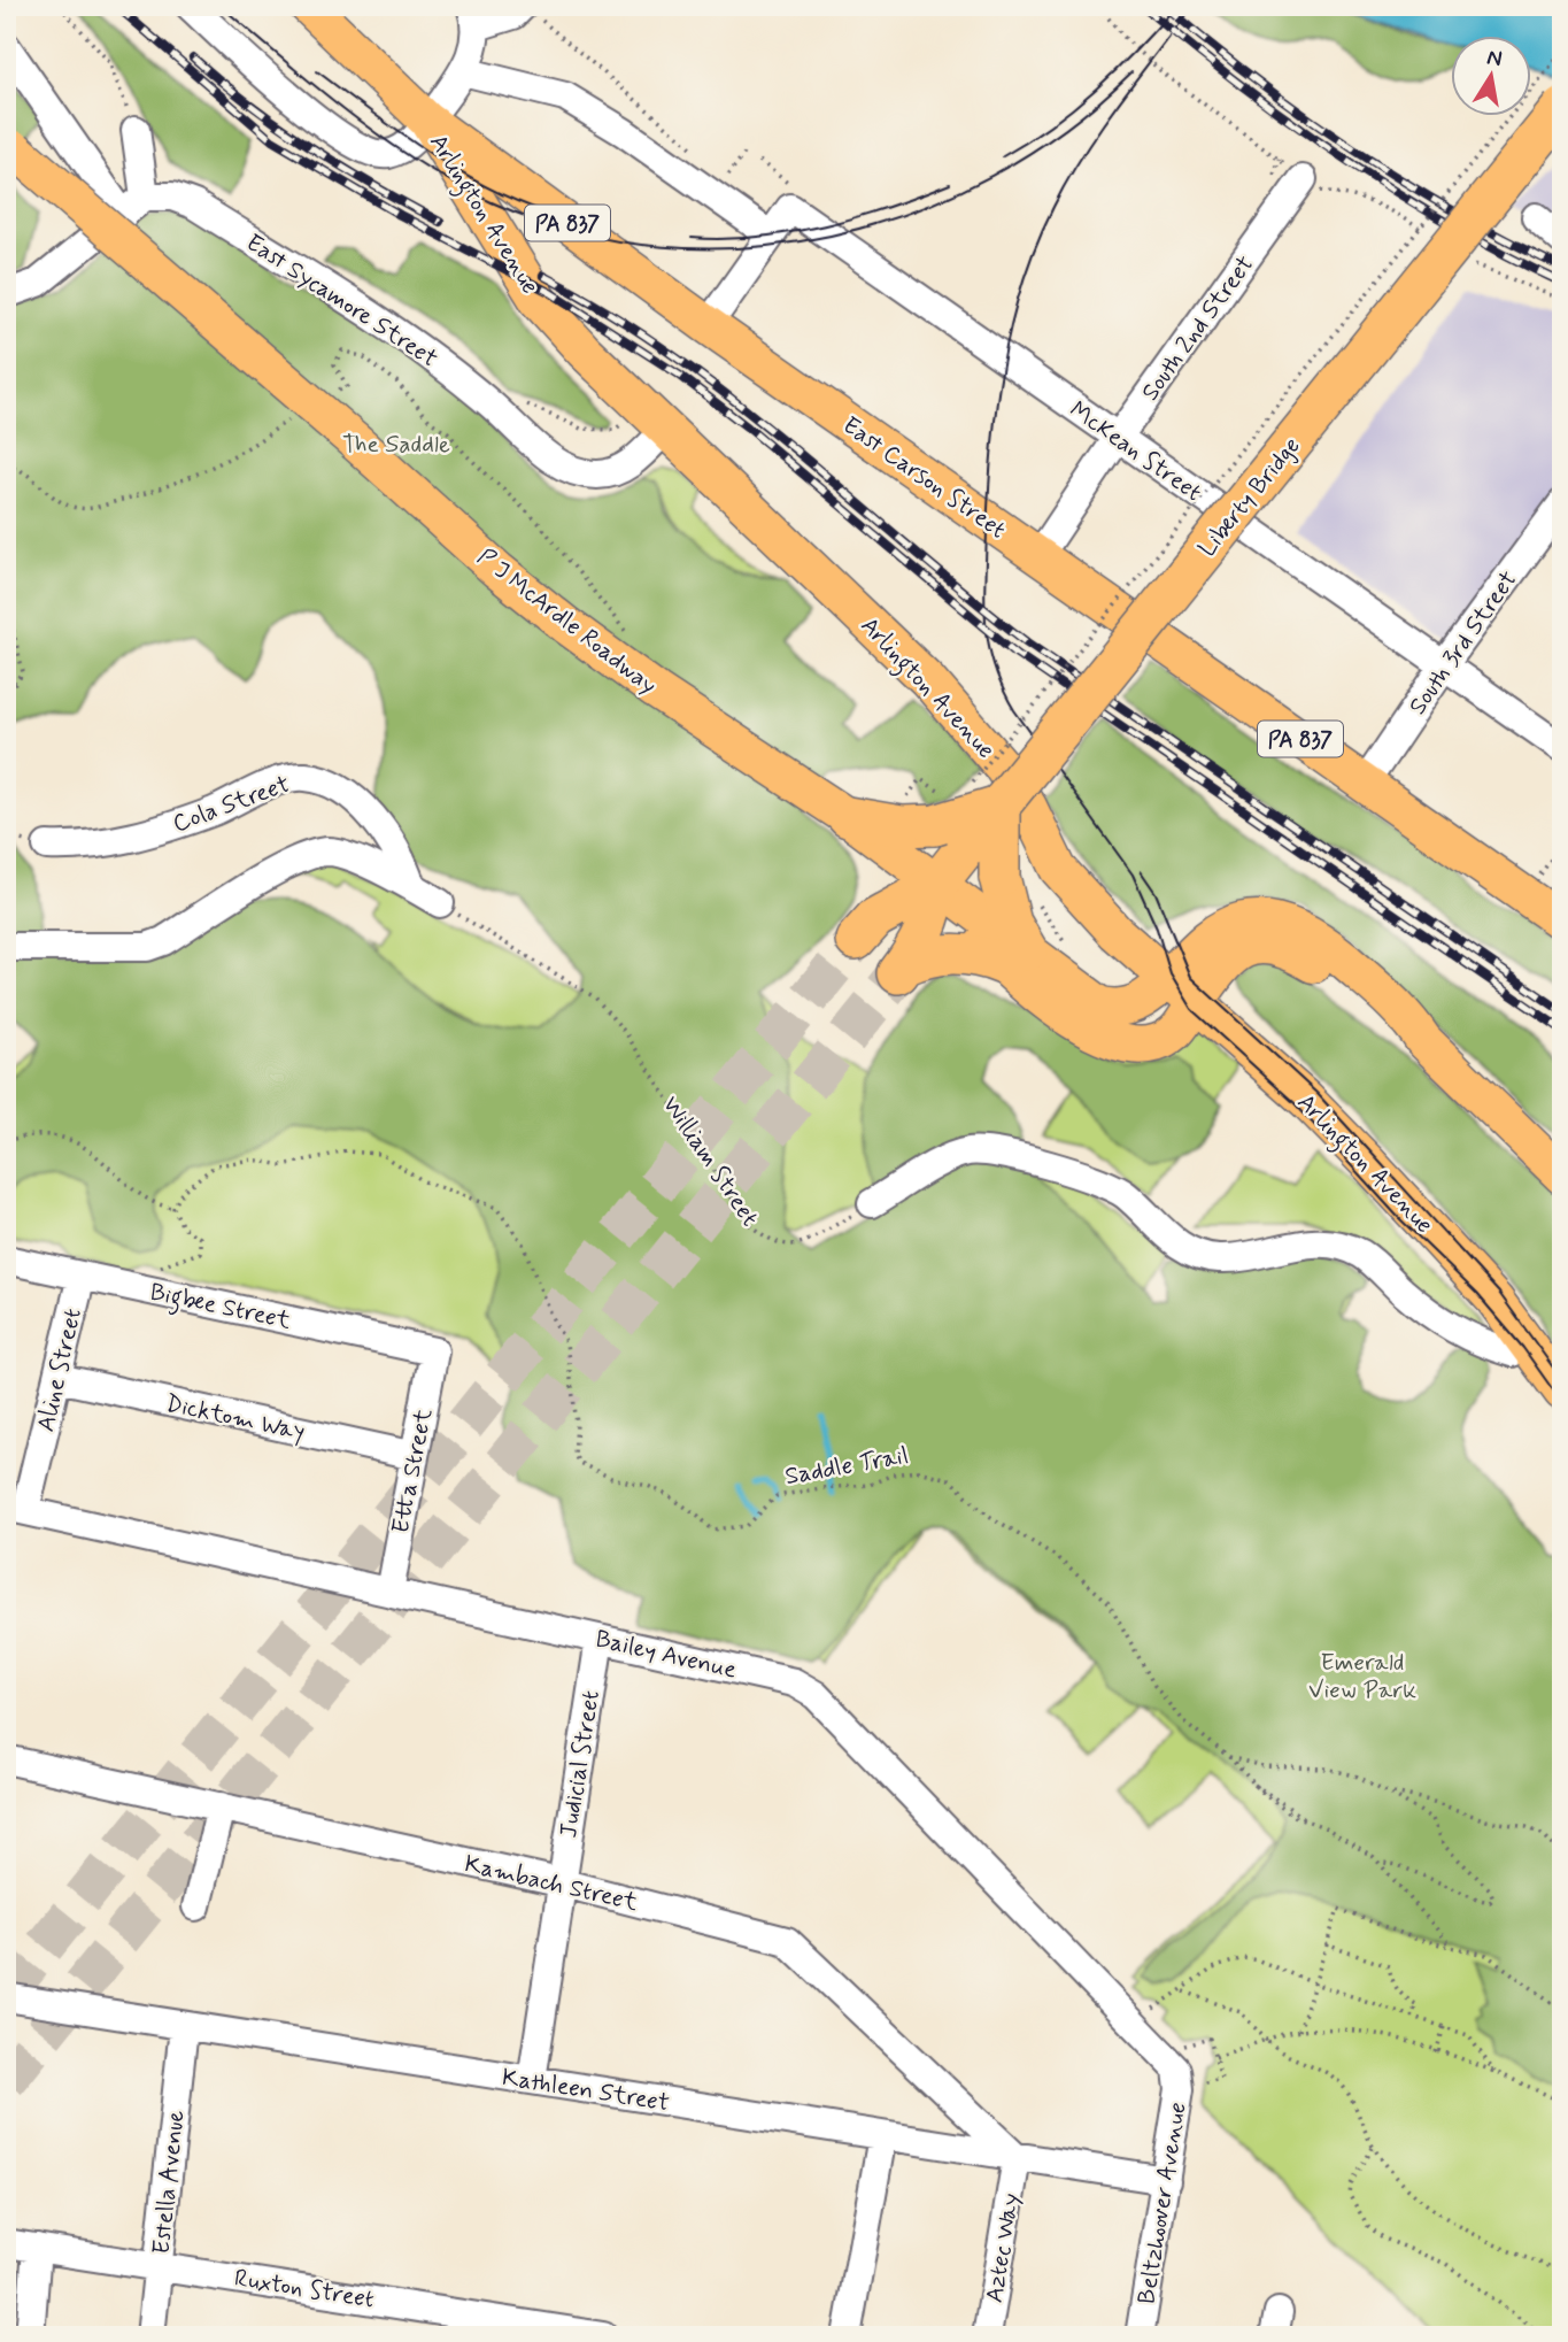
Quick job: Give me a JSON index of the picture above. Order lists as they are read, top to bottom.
{
  "streets": {
    "highway": ["Liberty Bridge"],
    "main road": [
      "Arlington Avenue",
      "PA 837",
      "East Carson Street",
      "P J McArdle Roadway"
    ],
    "street": [
      "East Sycamore Street",
      "South 2nd Street",
      "McKean Street",
      "South 3rd Street",
      "Cola Street",
      "Bigbee Street",
      "Aline Street",
      "Dicktom Way",
      "Etta Street",
      "Bailey Avenue",
      "Judicial Street",
      "Kambach Street",
      "Kathleen Street",
      "Estella Avenue",
      "Beltzhoover Avenue",
      "Aztec Way",
      "Ruxton Street"
    ],
    "path": ["William Street", "Saddle Trail"]
  },
  "crossings": [
    ["Arlington Avenue", "East Sycamore Street"],
    ["Arlington Avenue", "East Carson Street"],
    ["South 2nd Street", "McKean Street"],
    ["South 2nd Street", "East Carson Street"],
    ["McKean Street", "South 3rd Street"],
    ["East Carson Street", "South 3rd Street"],
    ["Bigbee Street", "Aline Street"],
    ["Bigbee Street", "Etta Street"],
    ["Aline Street", "Dicktom Way"],
    ["Aline Street", "Bailey Avenue"],
    ["Dicktom Way", "Etta Street"],
    ["Etta Street", "Bailey Avenue"],
    ["Bailey Avenue", "Judicial Street"],
    ["Bailey Avenue", "Beltzhoover Avenue"],
    ["Judicial Street", "Kambach Street"],
    ["Judicial Street", "Kathleen Street"],
    ["Kambach Street", "Kathleen Street"],
    ["Kambach Street", "Aztec Way"],
    ["Kathleen Street", "Estella Avenue"],
    ["Kathleen Street", "Beltzhoover Avenue"],
    ["Kathleen Street", "Aztec Way"],
    ["Estella Avenue", "Ruxton Street"]
  ],
  "parks": ["The Saddle", "Emerald View Park"],
  "north": "top"
}
